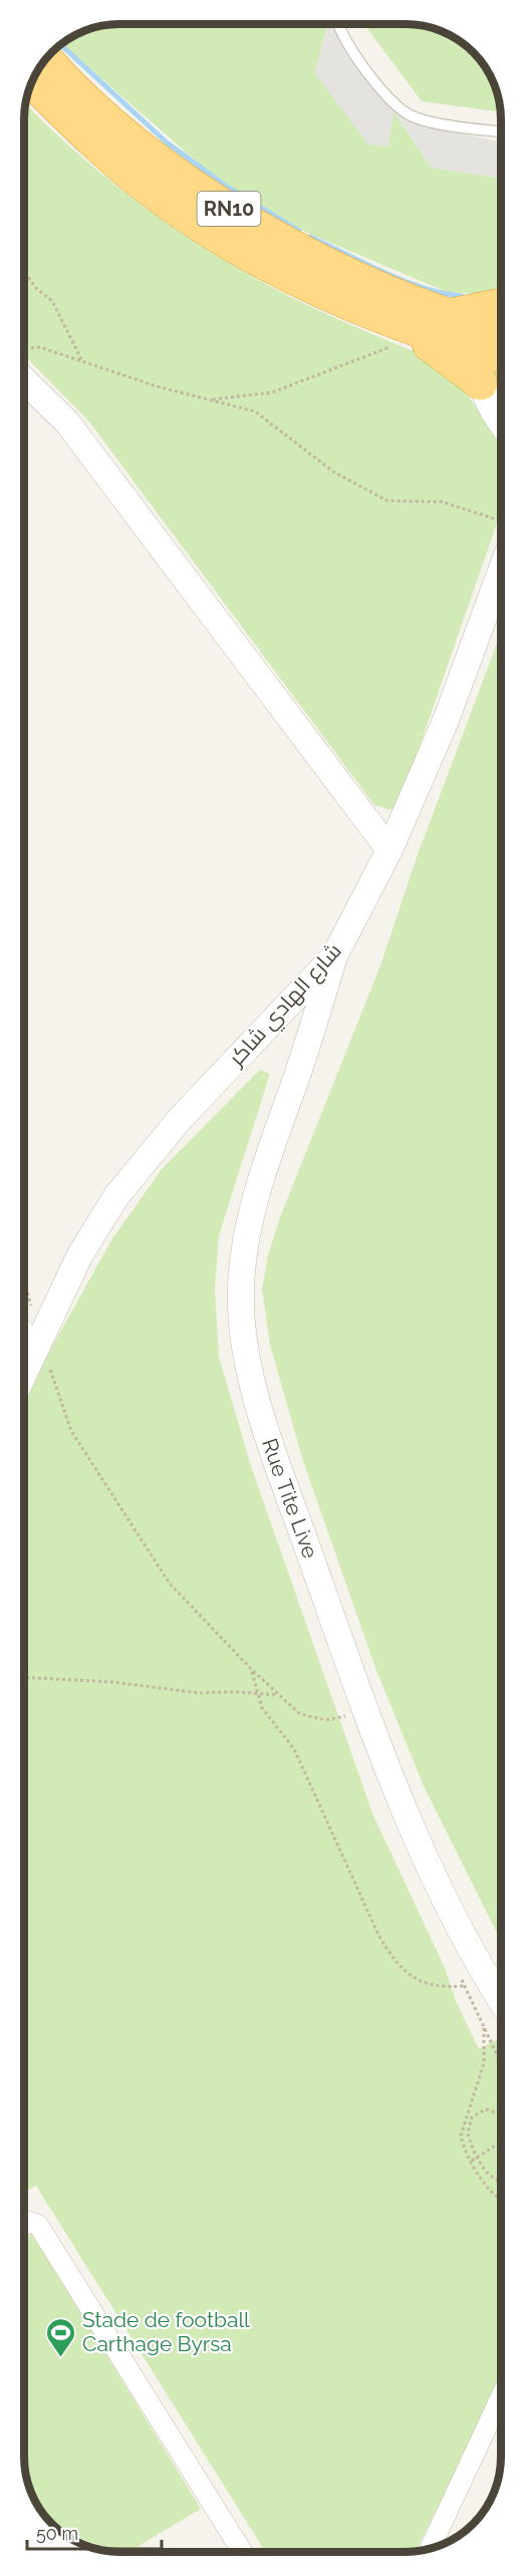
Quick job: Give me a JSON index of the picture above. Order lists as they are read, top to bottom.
{
  "streets": {
    "highway": ["RN10"],
    "street": ["شارع الهادي شاكر", "Rue Tite Live"]
  },
  "crossings": [
    ["شارع الهادي شاكر", "Rue Tite Live"]
  ],
  "places": {
    "sports": ["Stade de football Carthage Byrsa"]
  },
  "scale_bar": "50 m"
}
